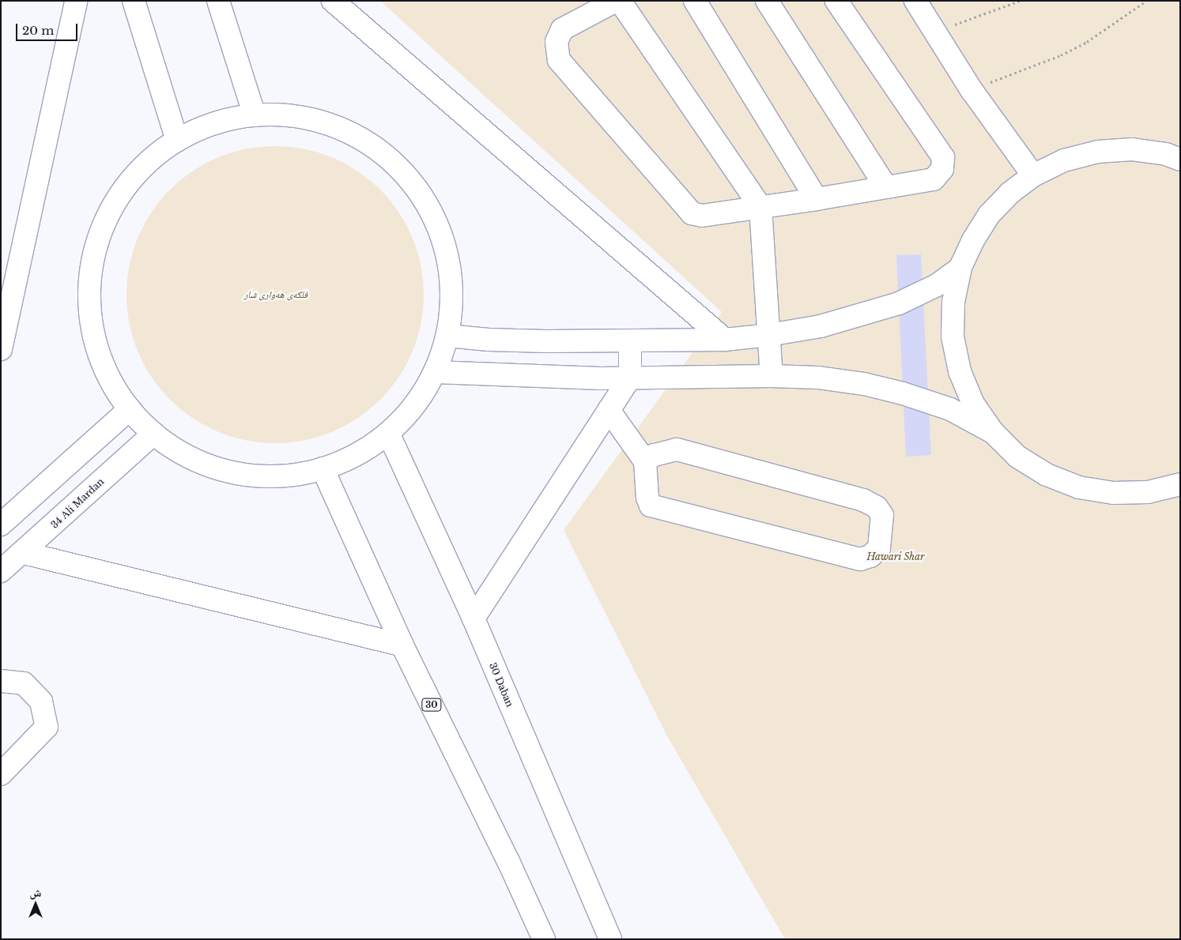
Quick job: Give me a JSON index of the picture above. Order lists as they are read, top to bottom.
{
  "streets": {
    "main road": ["34 Ali Mardan", "30 Daban", "30"]
  },
  "parks": ["فلکەی هەواری شار", "Hawari Shar"],
  "scale_bar": "20 m",
  "north": "top"
}
